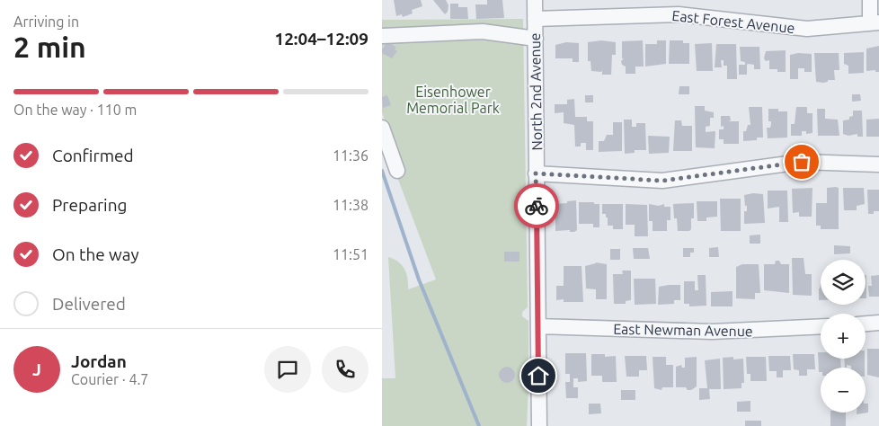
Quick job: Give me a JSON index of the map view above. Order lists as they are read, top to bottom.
{
  "streets": {
    "street": ["East Forest Avenue", "North 2nd Avenue", "East Newman Avenue"]
  },
  "crossings": [
    ["East Forest Avenue", "North 2nd Avenue"],
    ["North 2nd Avenue", "East Newman Avenue"]
  ],
  "parks": ["Eisenhower Memorial Park"],
  "page": {
    "heading": ["2 min", "Arriving in", "12:04–12:09"],
    "panel": ["Jordan", "Courier · 4.7"],
    "bar": "On the way · 110 m",
    "list": [
      ["Confirmed", "11:36"],
      ["Preparing", "11:38"],
      ["On the way", "11:51"],
      "Delivered"
    ],
    "map_buttons": ["+", "−"],
    "round": "J"
  }
}
